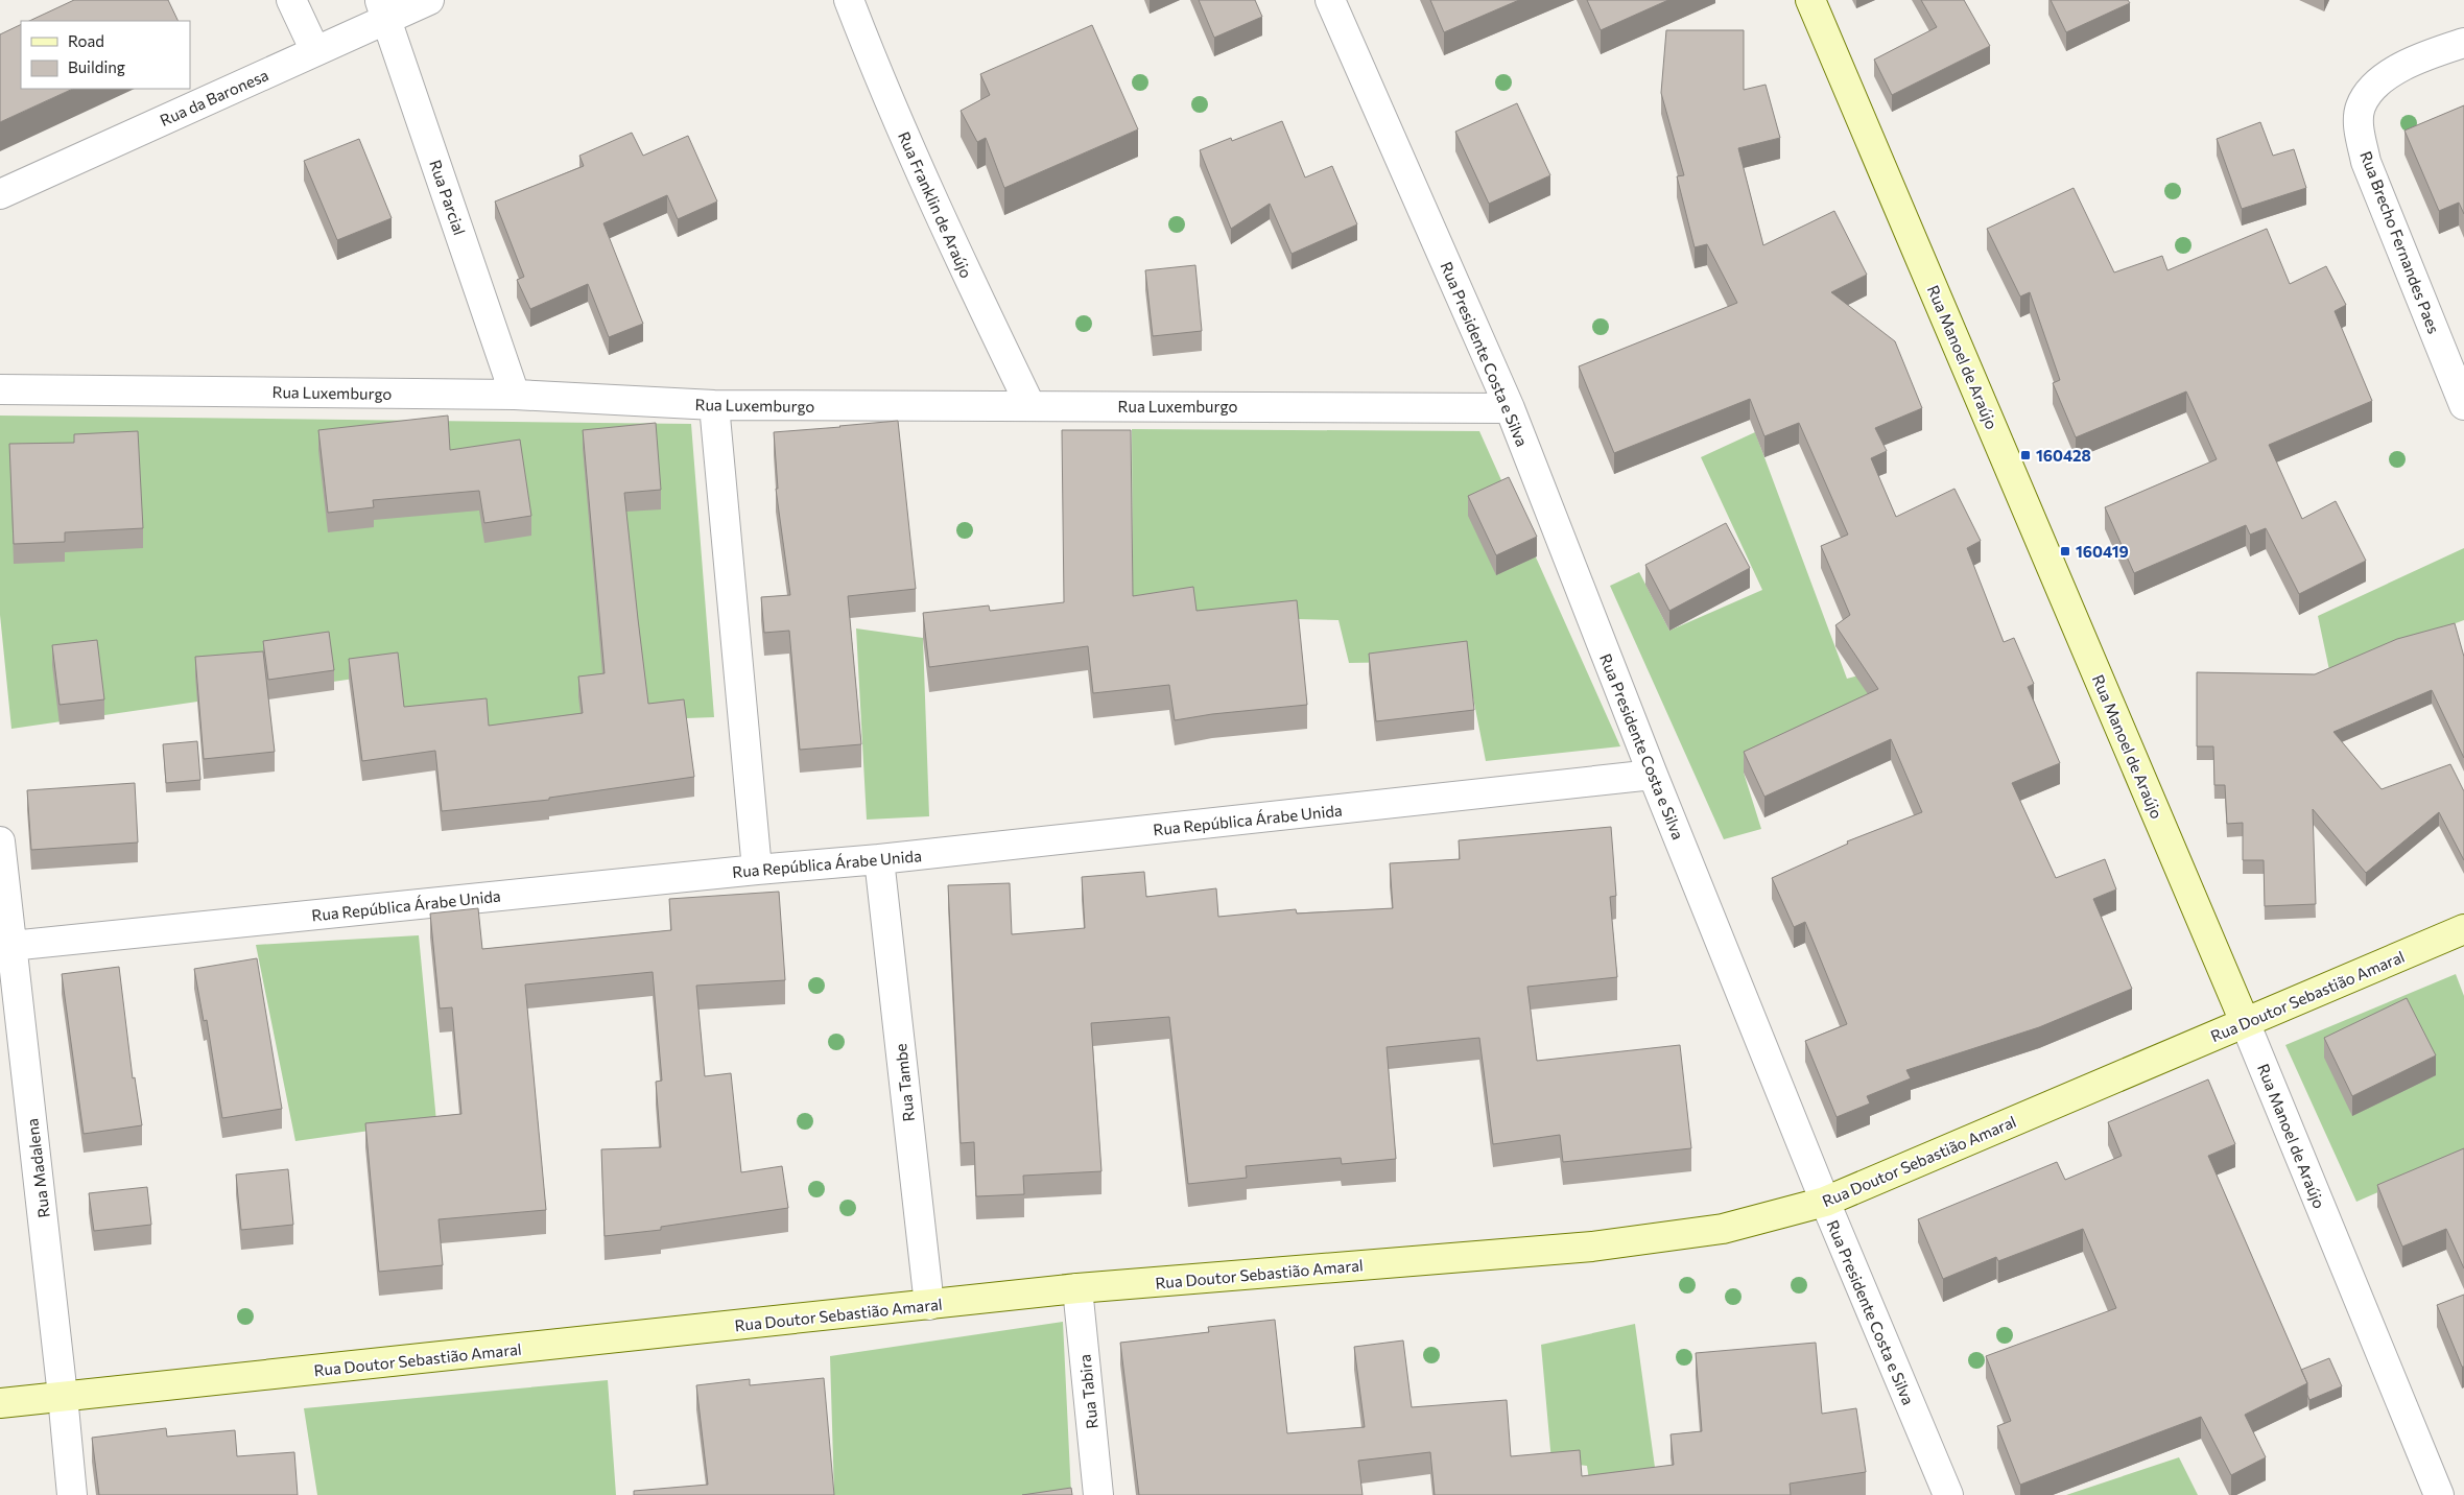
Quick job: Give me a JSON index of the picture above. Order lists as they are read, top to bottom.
{
  "streets": {
    "street": [
      "Rua da Baronesa",
      "Rua Parcial",
      "Rua Franklin de Araújo",
      "Rua Brecho Fernandes Paes",
      "Rua Presidente Costa e Silva",
      "Rua Manoel de Araújo",
      "Rua Luxemburgo",
      "Rua República Árabe Unida",
      "Rua Doutor Sebastião Amaral",
      "Rua Tambe",
      "Rua Madalena",
      "Rua Tabira"
    ]
  },
  "crossings": [
    ["Rua da Baronesa", "Rua Parcial"],
    ["Rua Parcial", "Rua Luxemburgo"],
    ["Rua Franklin de Araújo", "Rua Luxemburgo"],
    ["Rua Presidente Costa e Silva", "Rua Luxemburgo"],
    ["Rua Presidente Costa e Silva", "Rua República Árabe Unida"],
    ["Rua Presidente Costa e Silva", "Rua Doutor Sebastião Amaral"],
    ["Rua Manoel de Araújo", "Rua Doutor Sebastião Amaral"],
    ["Rua República Árabe Unida", "Rua Tambe"],
    ["Rua República Árabe Unida", "Rua Madalena"],
    ["Rua Doutor Sebastião Amaral", "Rua Tambe"],
    ["Rua Doutor Sebastião Amaral", "Rua Madalena"],
    ["Rua Doutor Sebastião Amaral", "Rua Tabira"]
  ],
  "places": {
    "transit": ["160428", "160419"]
  },
  "legend": ["Road", "Building"]
}
